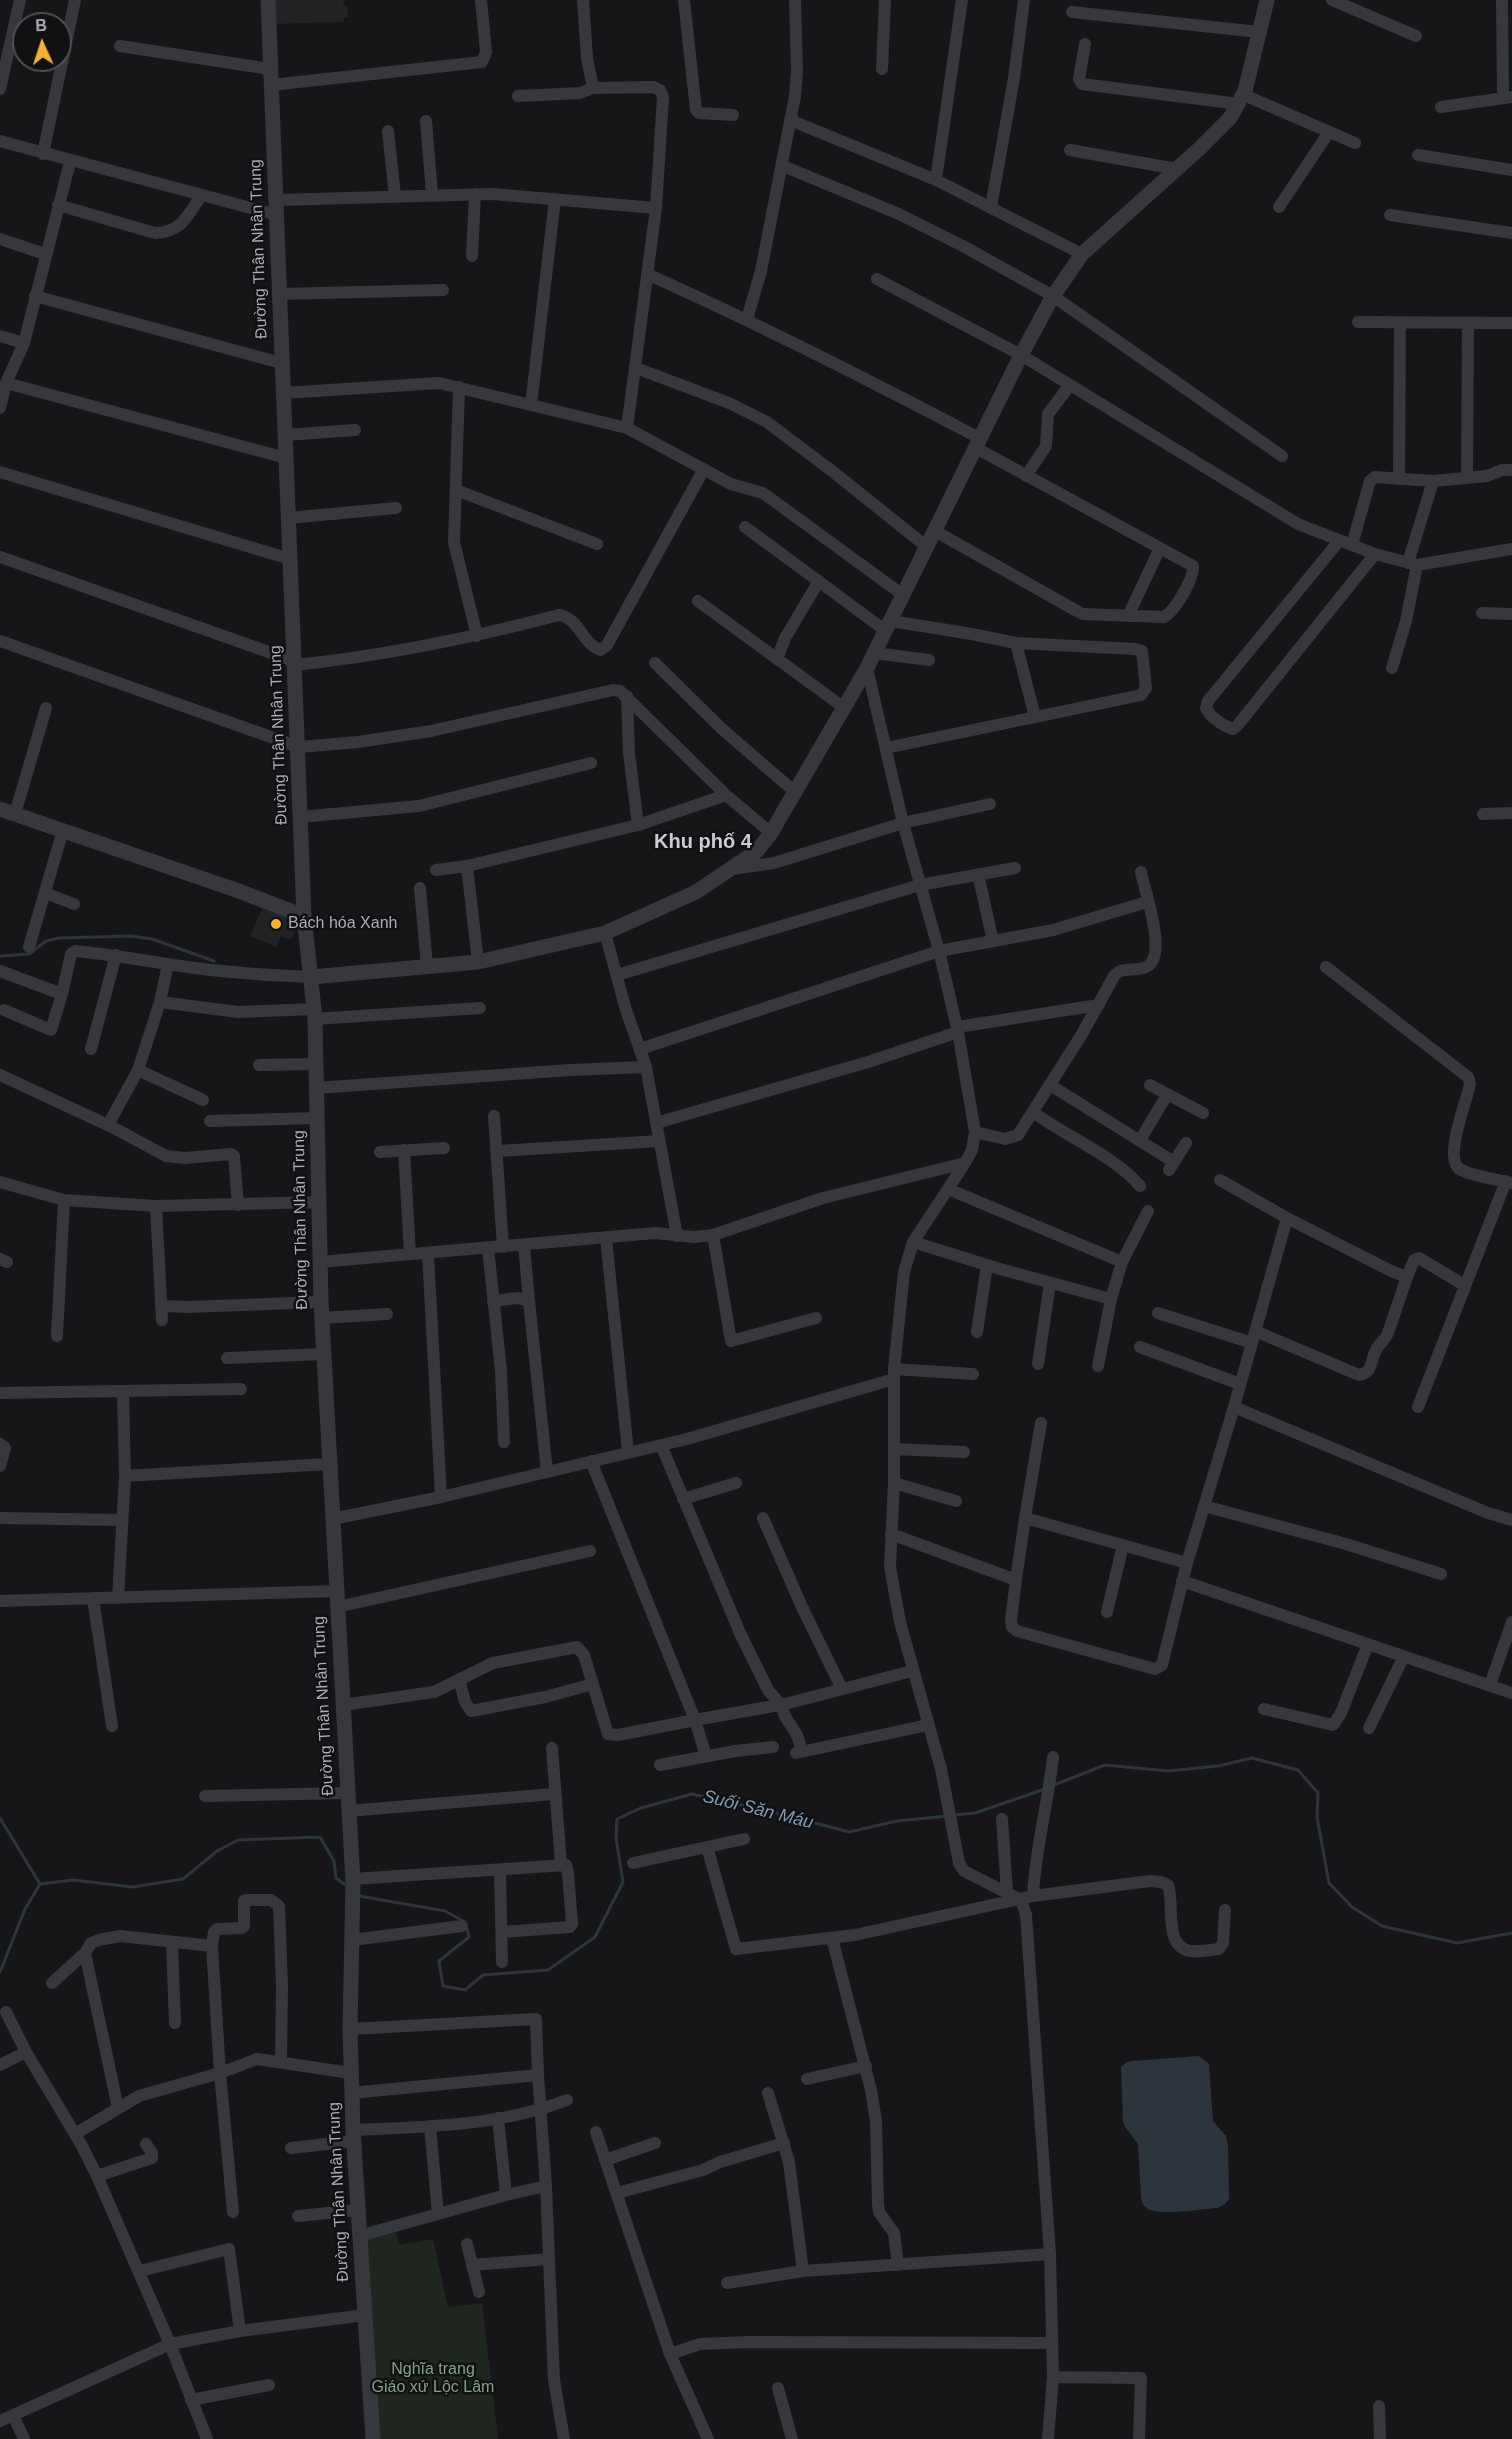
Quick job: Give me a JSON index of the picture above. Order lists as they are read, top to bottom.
{
  "streets": {
    "street": ["Đường Thân Nhân Trung"]
  },
  "districts": ["Khu phố 4"],
  "water": ["Suối Săn Máu"],
  "parks": ["Nghĩa trang Giáo xứ Lộc Lâm"],
  "places": ["Bách hóa Xanh"],
  "north": "top"
}
